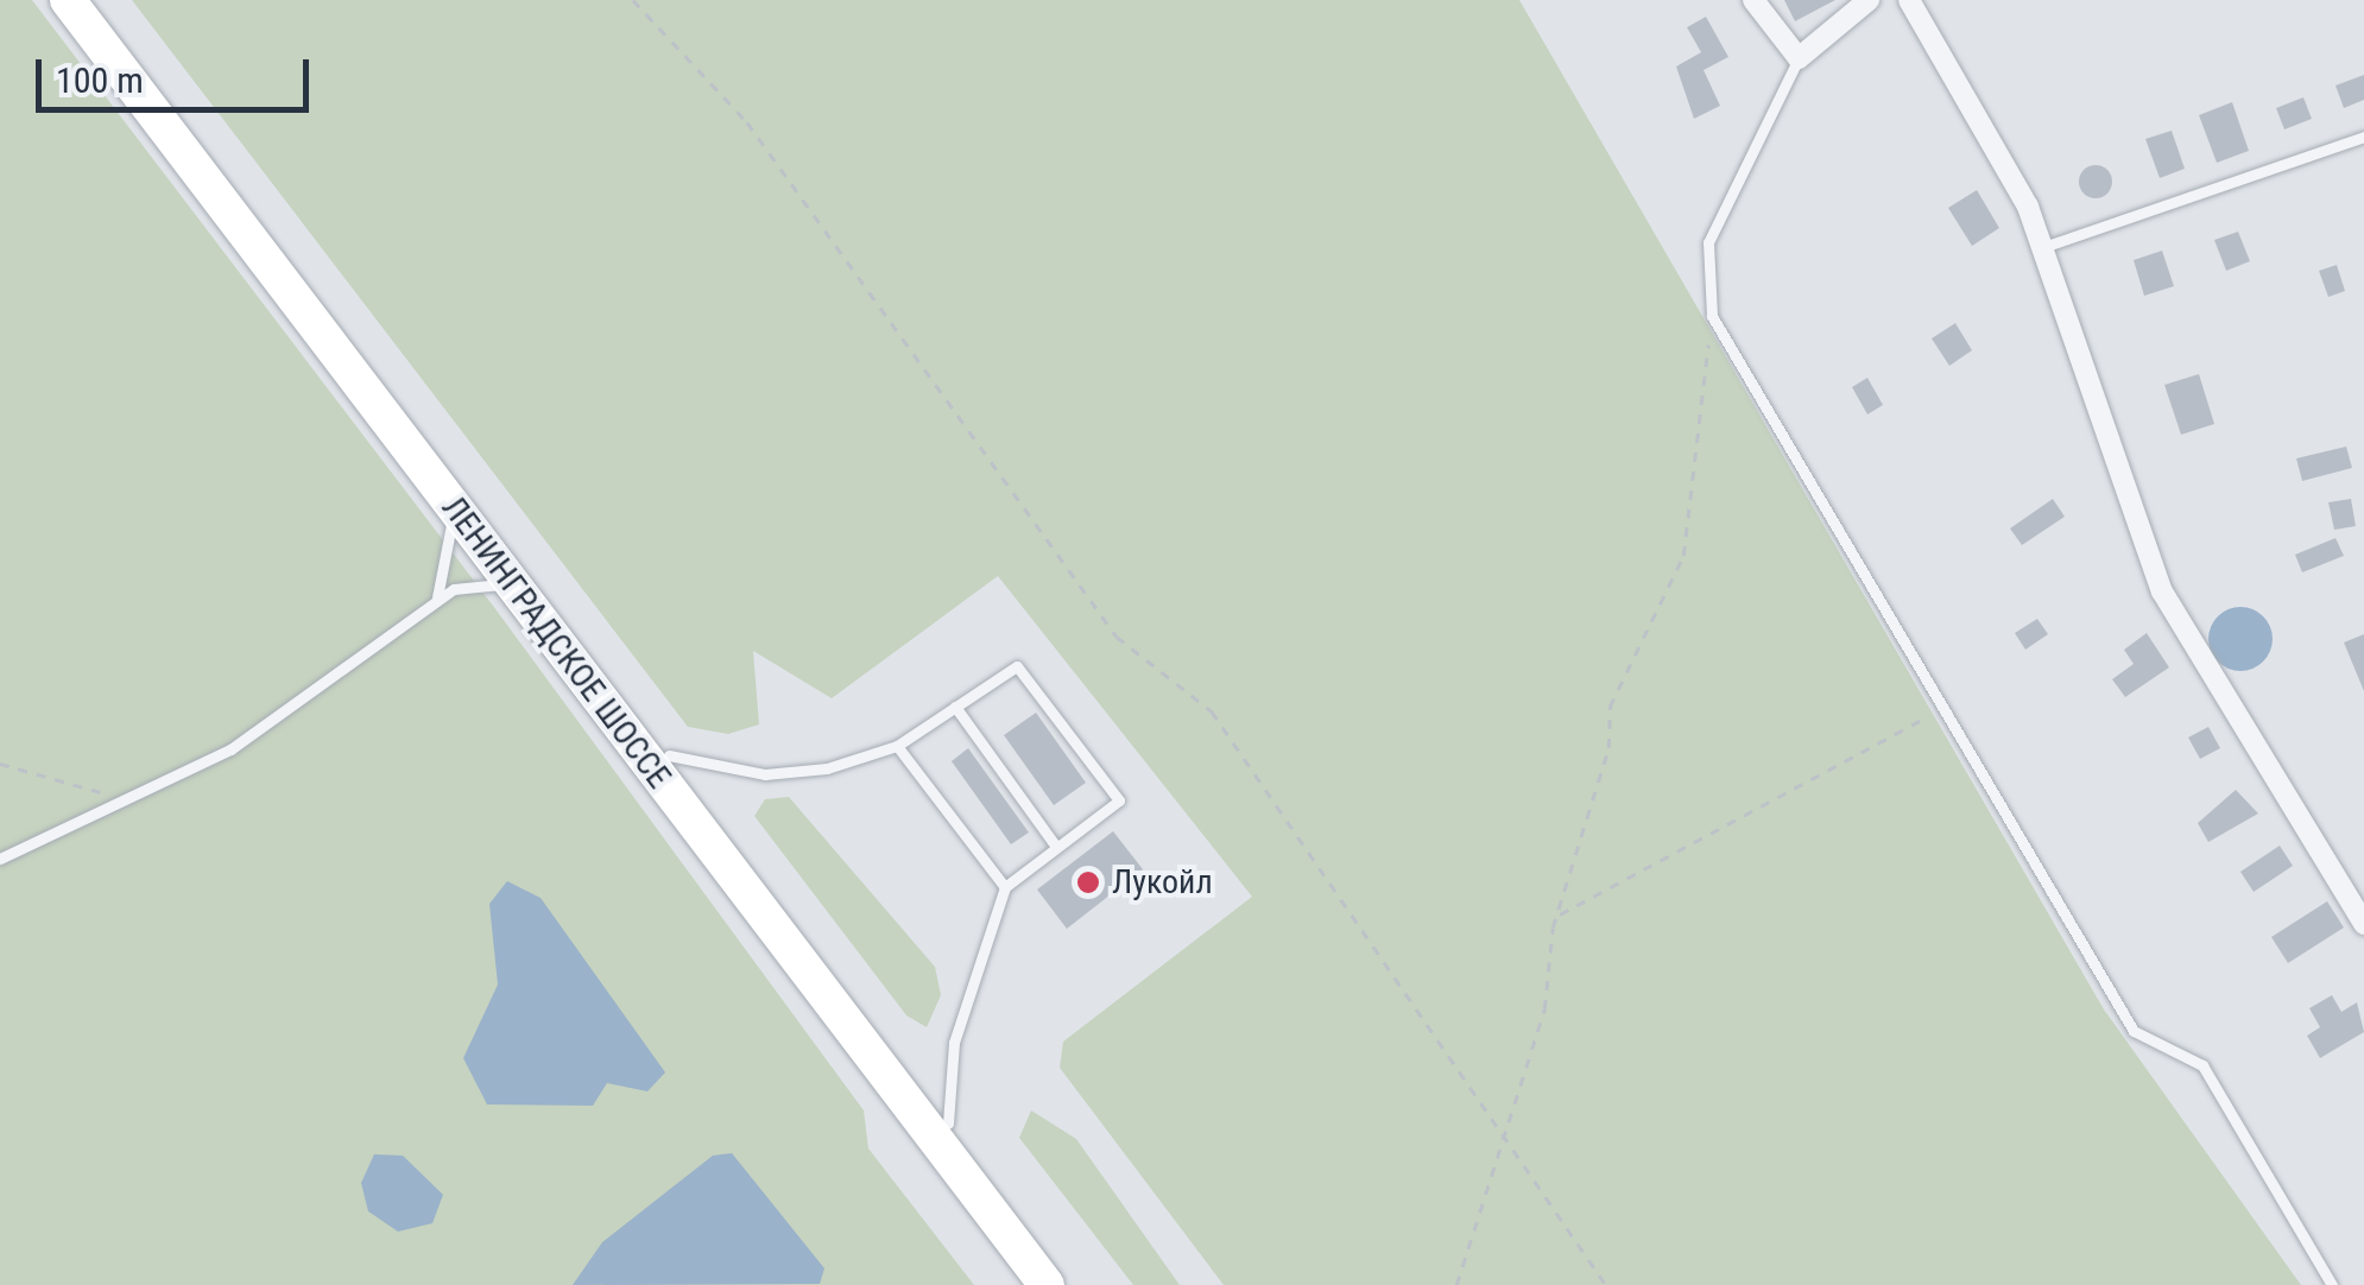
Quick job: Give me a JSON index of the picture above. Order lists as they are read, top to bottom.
{
  "streets": {
    "highway": ["ЛЕНИНГРАДСКОЕ ШОССЕ"]
  },
  "places": ["Лукойл"],
  "scale_bar": "100 m"
}
